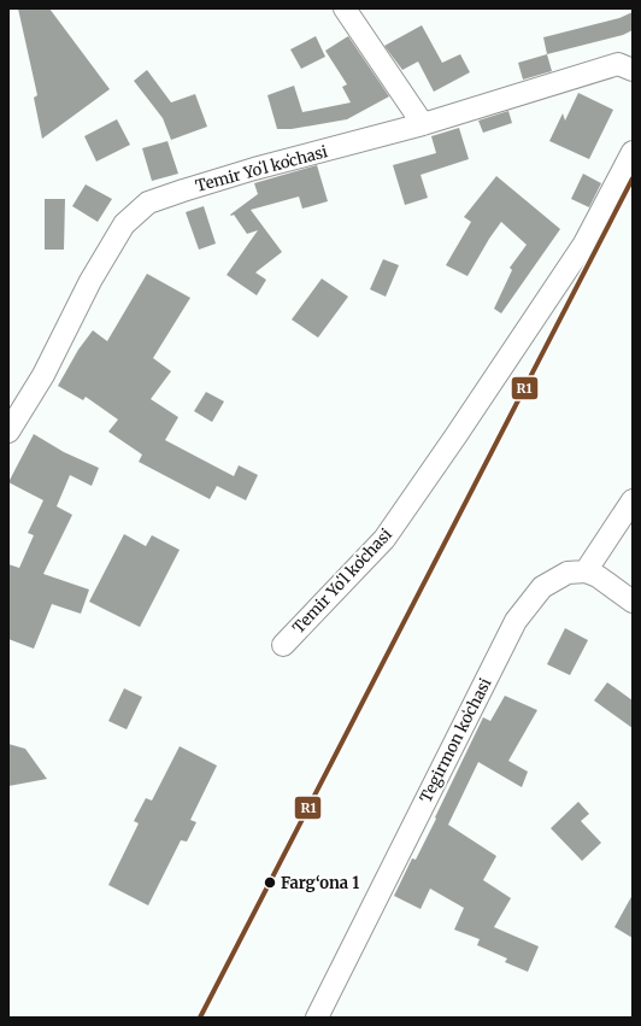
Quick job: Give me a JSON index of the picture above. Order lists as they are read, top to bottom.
{
  "streets": {
    "street": ["Temir Yoʻl koʻchasi", "Tegirmon koʻchasi"]
  },
  "places": ["Farg‘ona 1"],
  "lines": ["transit line R1"]
}
